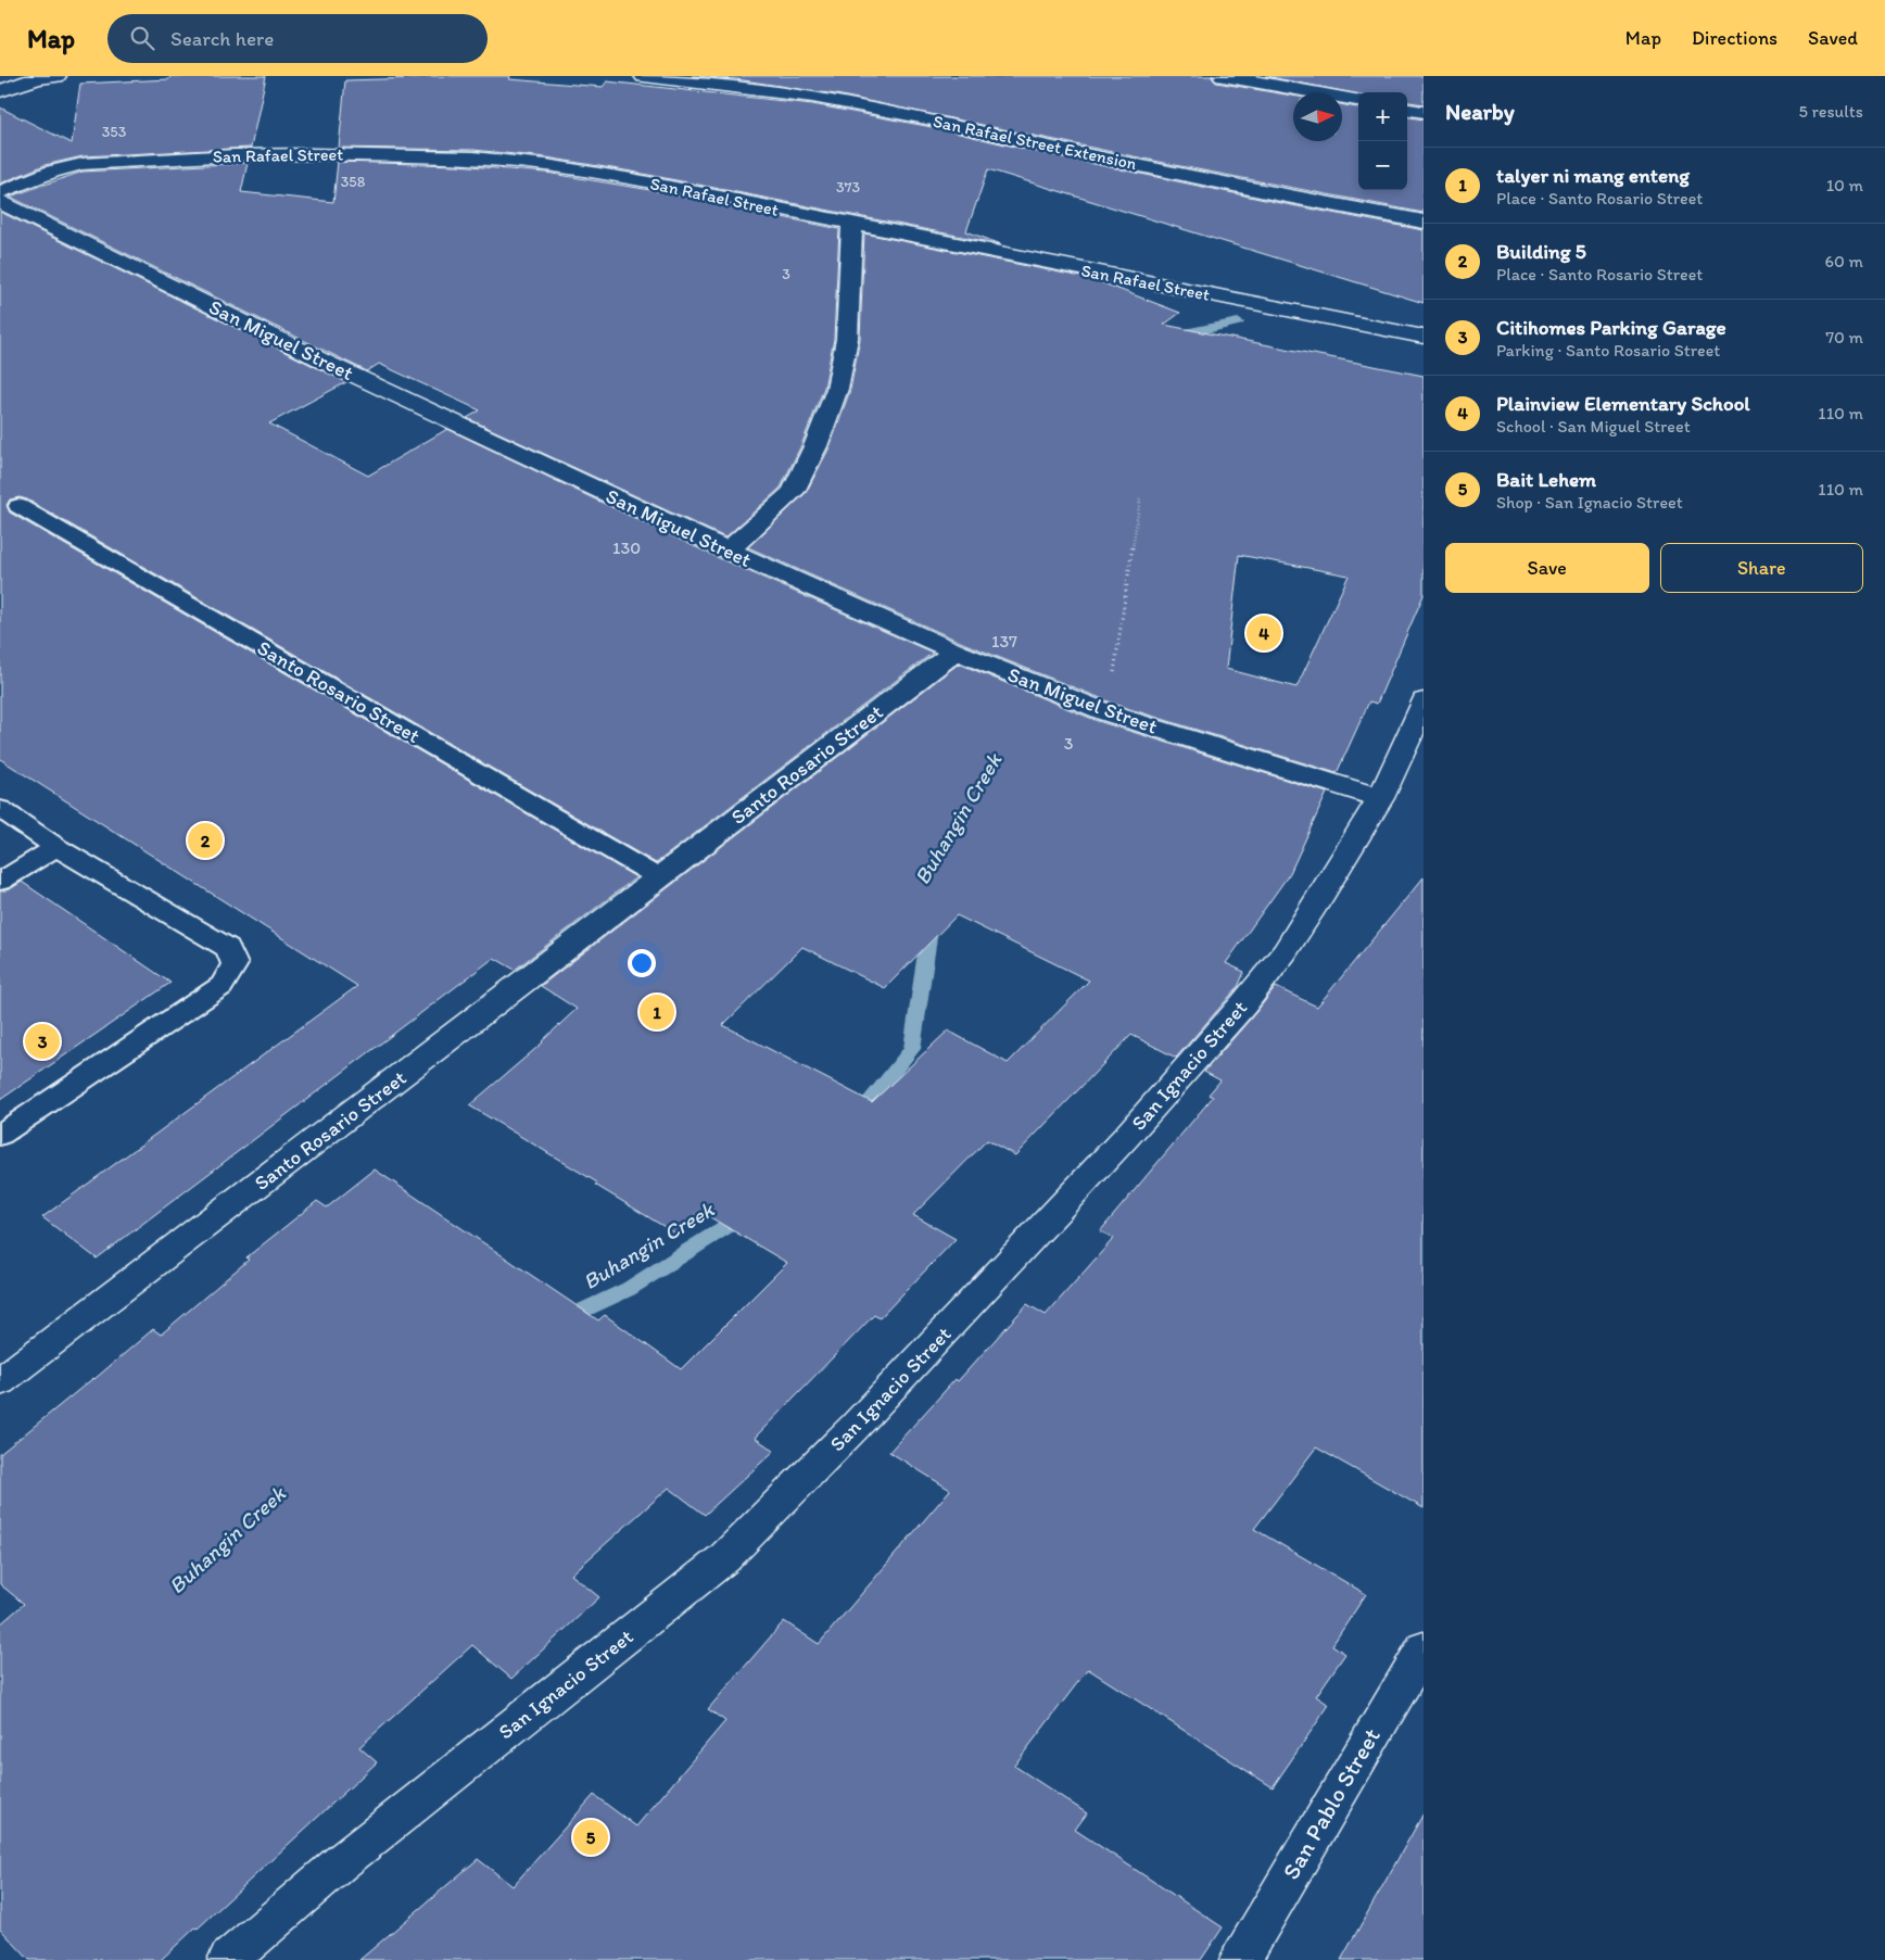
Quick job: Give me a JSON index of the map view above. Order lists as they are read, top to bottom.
{
  "streets": {
    "street": [
      "San Rafael Street Extension",
      "San Rafael Street",
      "San Miguel Street",
      "Santo Rosario Street",
      "San Ignacio Street",
      "San Pablo Street"
    ]
  },
  "crossings": [
    ["San Miguel Street", "Santo Rosario Street"],
    ["San Miguel Street", "San Ignacio Street"]
  ],
  "water": ["Buhangin Creek"],
  "house_numbers": [
    "353",
    "358",
    "373",
    "3",
    "130",
    "137",
    "3"
  ],
  "north": "right",
  "page": {
    "header": "Map",
    "search": "Search here",
    "nav": ["Map", "Directions", "Saved"],
    "heading": ["Nearby", "5 results"],
    "map_buttons": ["+", "−"],
    "list": [
      {
        "mark": "1",
        "name": "talyer ni mang enteng",
        "note": "Place · Santo Rosario Street",
        "value": "10 m"
      },
      {
        "mark": "2",
        "name": "Building 5",
        "note": "Place · Santo Rosario Street",
        "value": "60 m"
      },
      {
        "mark": "3",
        "name": "Citihomes Parking Garage",
        "note": "Parking · Santo Rosario Street",
        "value": "70 m"
      },
      {
        "mark": "4",
        "name": "Plainview Elementary School",
        "note": "School · San Miguel Street",
        "value": "110 m"
      },
      {
        "mark": "5",
        "name": "Bait Lehem",
        "note": "Shop · San Ignacio Street",
        "value": "110 m"
      }
    ],
    "buttons": ["Save", "Share"],
    "pins": [
      "4",
      "2",
      "1",
      "3",
      "5"
    ]
  }
}
